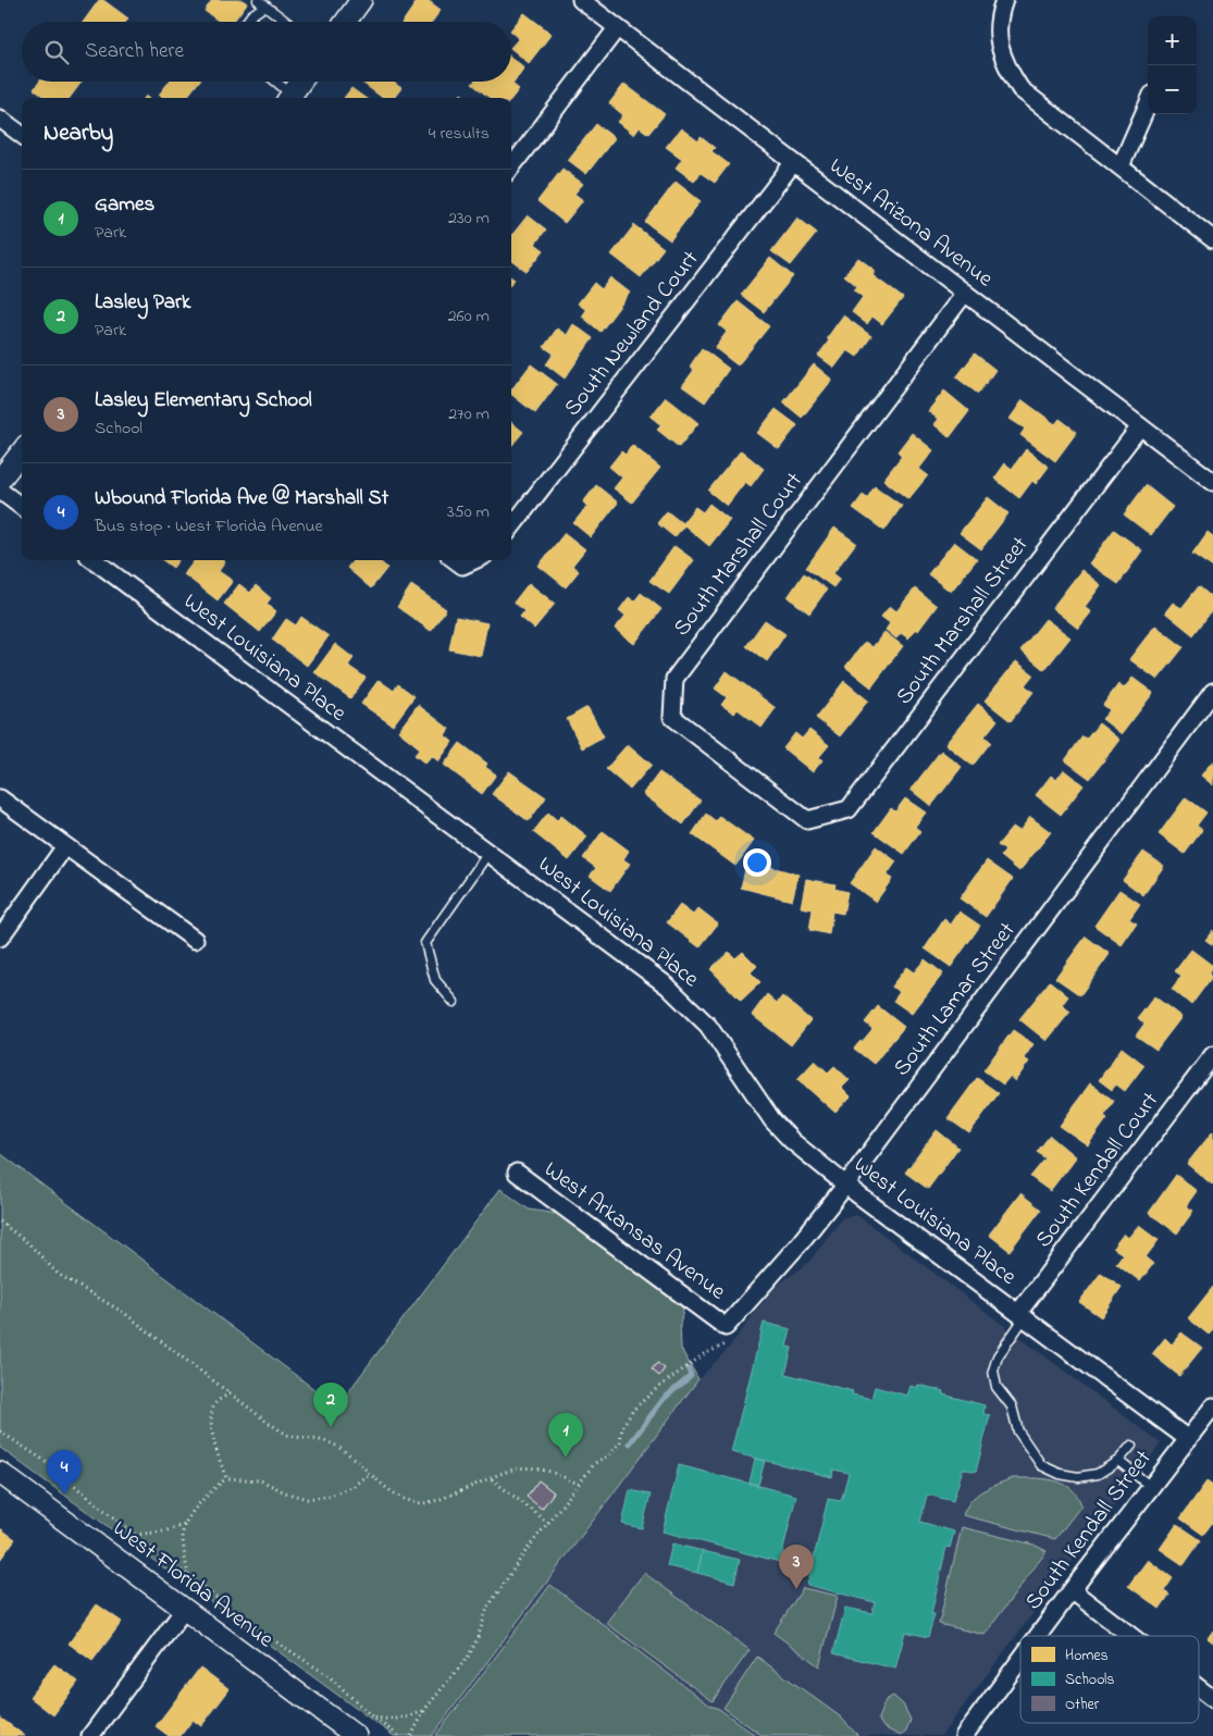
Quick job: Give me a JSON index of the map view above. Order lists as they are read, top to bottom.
{
  "streets": {
    "street": [
      "West Arizona Avenue",
      "South Newland Court",
      "South Marshall Court",
      "South Marshall Street",
      "West Louisiana Place",
      "South Lamar Street",
      "South Kendall Court",
      "West Arkansas Avenue",
      "South Kendall Street",
      "West Florida Avenue"
    ]
  },
  "crossings": [
    ["West Arizona Avenue", "South Newland Court"],
    ["West Arizona Avenue", "South Marshall Court"],
    ["West Arizona Avenue", "South Marshall Street"],
    ["South Marshall Court", "South Marshall Street"],
    ["West Louisiana Place", "South Lamar Street"],
    ["West Louisiana Place", "South Kendall Court"],
    ["West Louisiana Place", "South Kendall Street"],
    ["South Lamar Street", "West Arkansas Avenue"]
  ],
  "legend": ["Homes", "Schools", "Other"],
  "page": {
    "map_buttons": ["+", "−"],
    "search": "Search here",
    "heading": ["Nearby", "4 results"],
    "list": [
      {
        "mark": "1",
        "name": "Games",
        "note": "Park",
        "value": "230 m"
      },
      {
        "mark": "2",
        "name": "Lasley Park",
        "note": "Park",
        "value": "260 m"
      },
      {
        "mark": "3",
        "name": "Lasley Elementary School",
        "note": "School",
        "value": "270 m"
      },
      {
        "mark": "4",
        "name": "Wbound Florida Ave @ Marshall St",
        "note": "Bus stop · West Florida Avenue",
        "value": "350 m"
      }
    ],
    "pins": [
      "2",
      "1",
      "4",
      "3"
    ]
  }
}
